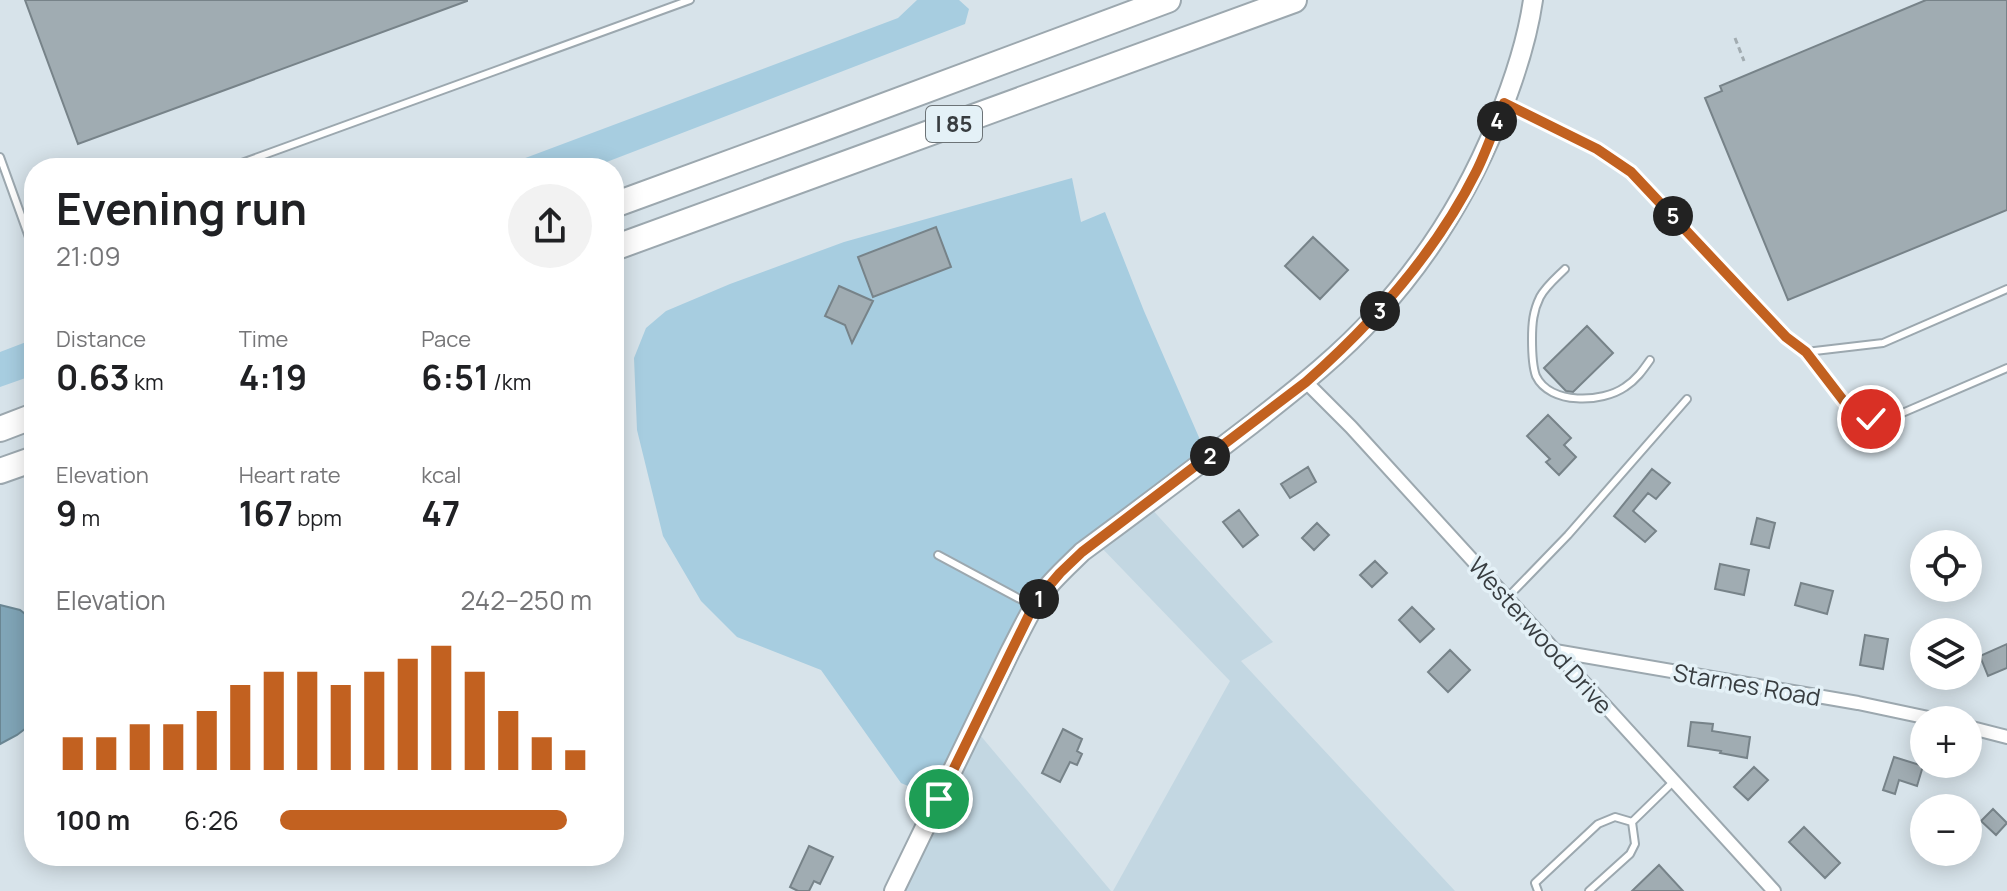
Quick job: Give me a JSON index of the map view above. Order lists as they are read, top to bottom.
{
  "streets": {
    "highway": ["I 85"],
    "street": ["Westerwood Drive", "Starnes Road"]
  },
  "crossings": [
    ["Westerwood Drive", "Starnes Road"]
  ],
  "page": {
    "pins": [
      "4",
      "5",
      "3",
      "2",
      "1"
    ],
    "heading": ["Evening run", "21:09"],
    "stats": [
      ["Distance", "0.63 km"],
      ["Time", "4:19"],
      ["Pace", "6:51 /km"],
      ["Elevation", "9 m"],
      ["Heart rate", "167 bpm"],
      ["kcal", "47"]
    ],
    "map_buttons": ["+", "−"],
    "chart": ["Elevation", "242–250 m"],
    "list": [
      {
        "name": "100 m",
        "note": "6:26"
      }
    ]
  }
}
